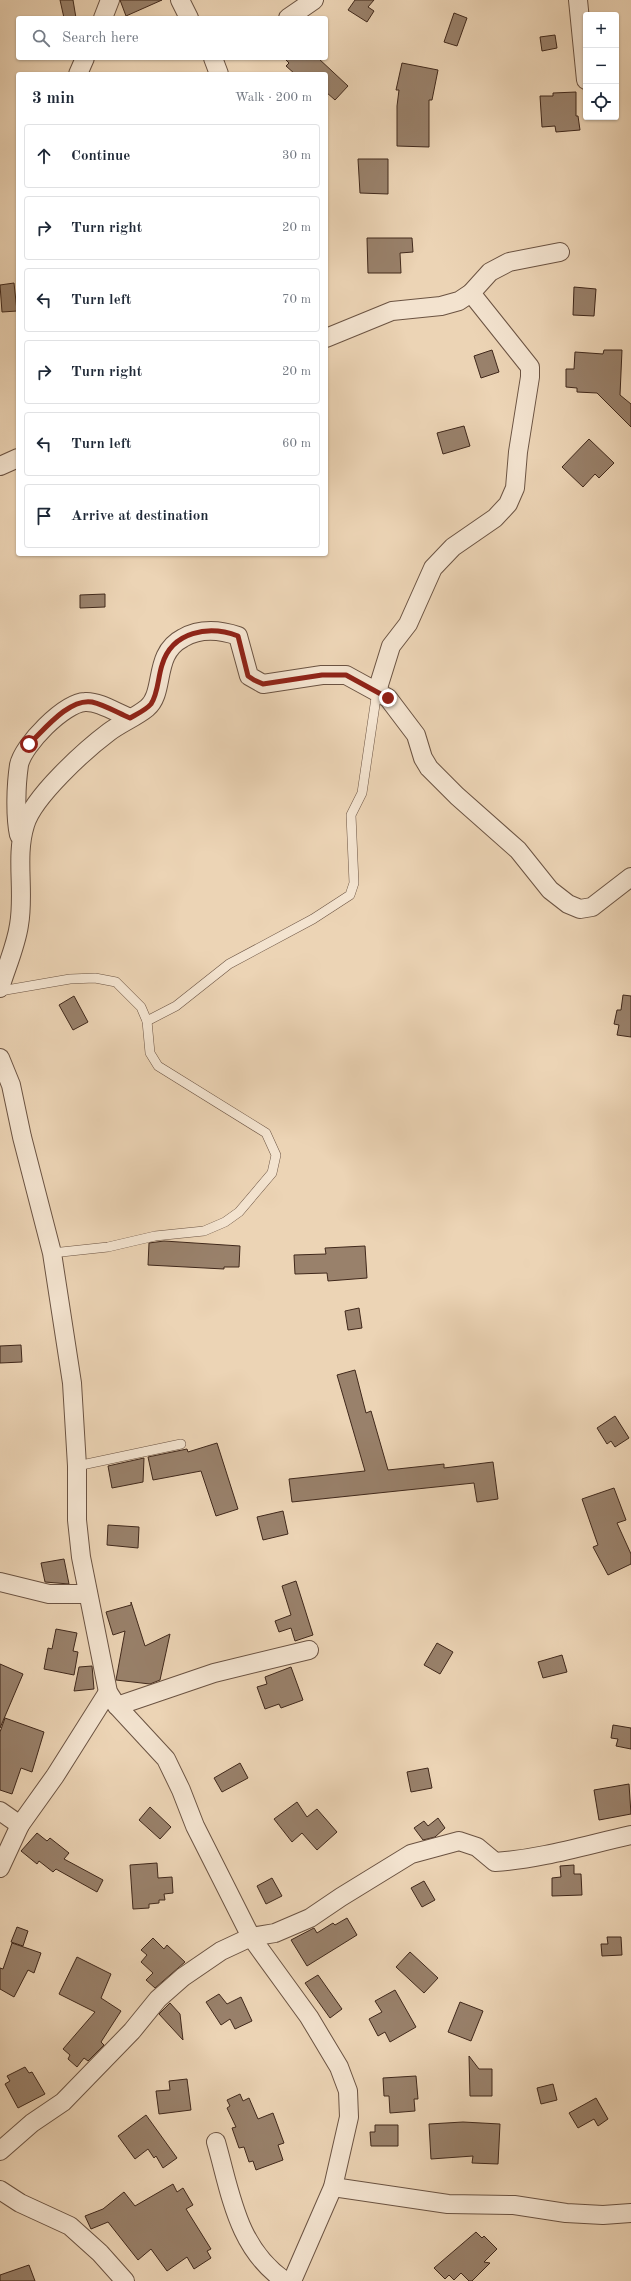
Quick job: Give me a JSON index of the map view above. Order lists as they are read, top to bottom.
{
  "page": {
    "map_buttons": ["+", "−"],
    "search": "Search here",
    "heading": ["3 min", "Walk · 200 m"],
    "list": [
      ["Continue", "30 m"],
      ["Turn right", "20 m"],
      ["Turn left", "70 m"],
      ["Turn right", "20 m"],
      ["Turn left", "60 m"],
      "Arrive at destination"
    ]
  }
}
